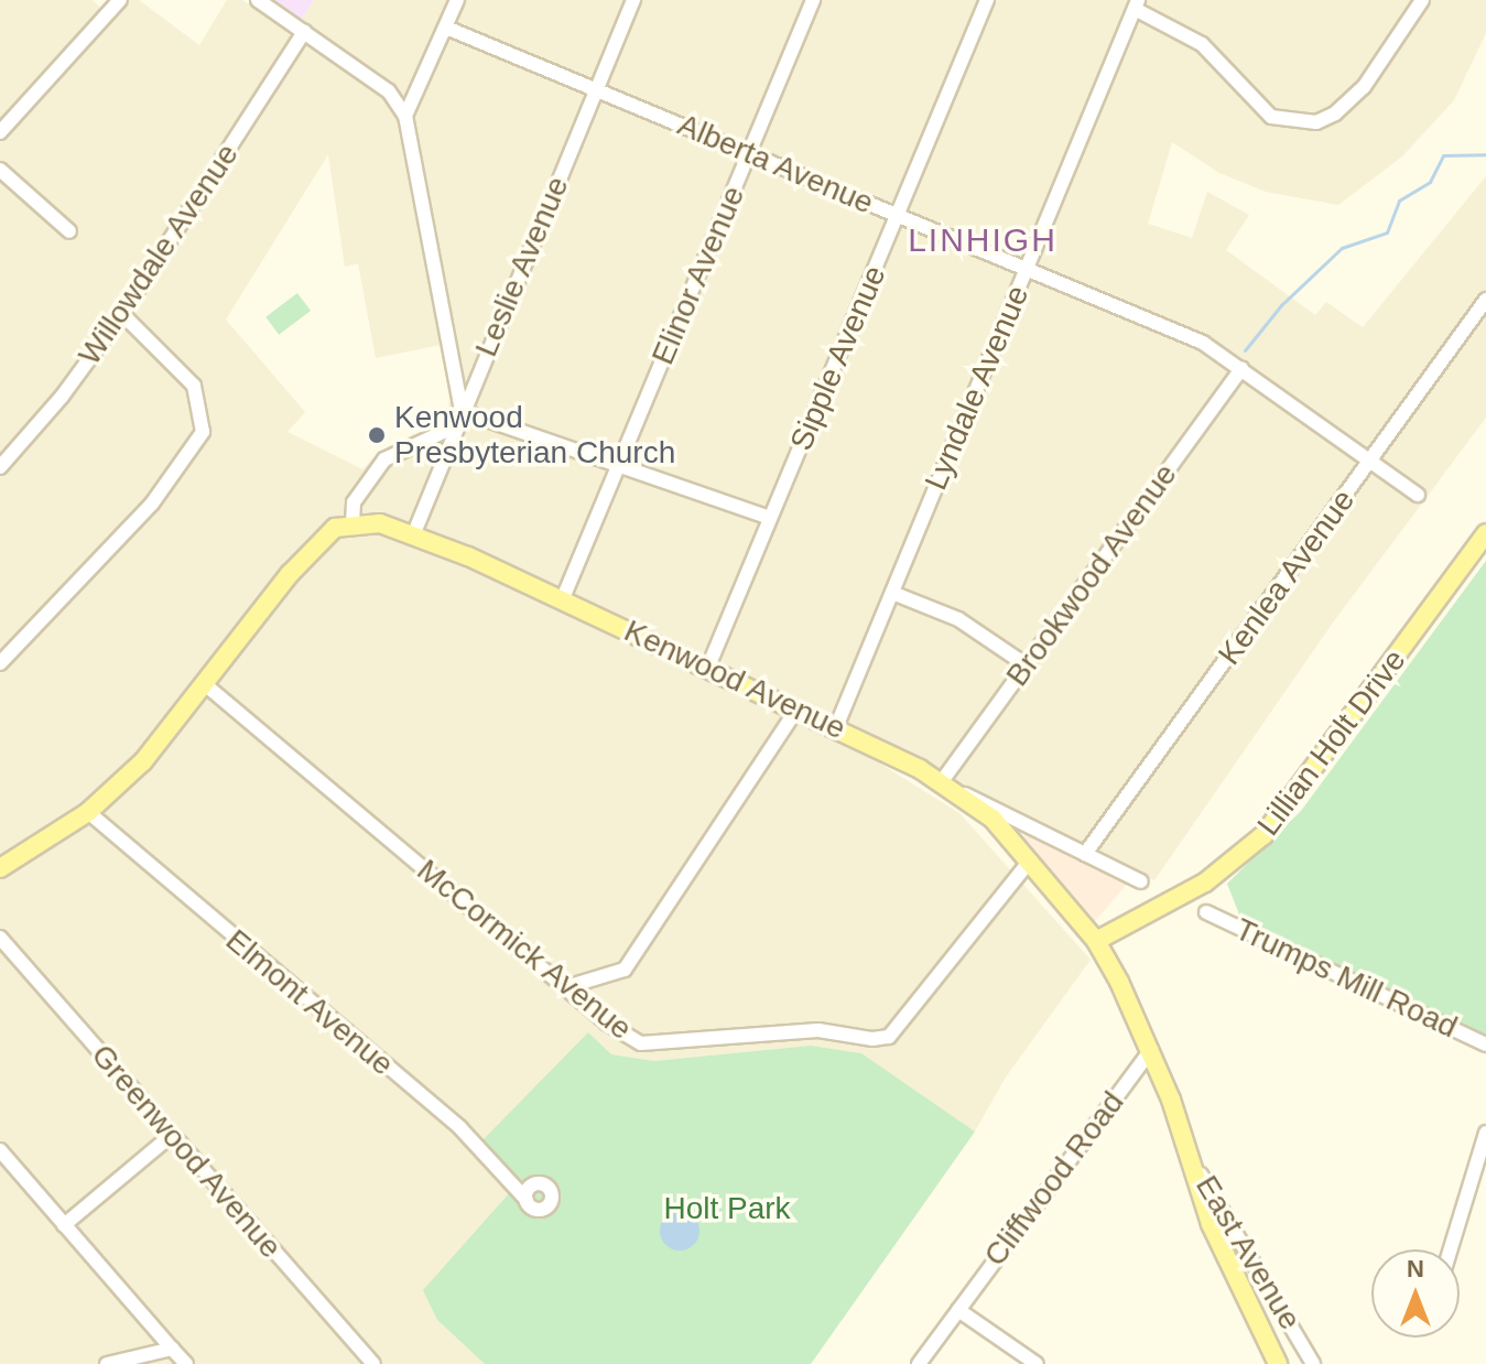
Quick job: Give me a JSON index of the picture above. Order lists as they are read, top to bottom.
{
  "streets": {
    "main road": ["Kenwood Avenue", "Lillian Holt Drive"],
    "street": [
      "Alberta Avenue",
      "Willowdale Avenue",
      "Leslie Avenue",
      "Elinor Avenue",
      "Sipple Avenue",
      "Lyndale Avenue",
      "Brookwood Avenue",
      "Kenlea Avenue",
      "McCormick Avenue",
      "Trumps Mill Road",
      "Elmont Avenue",
      "Greenwood Avenue",
      "Cliffwood Road",
      "East Avenue"
    ]
  },
  "crossings": [
    ["Alberta Avenue", "Leslie Avenue"],
    ["Alberta Avenue", "Elinor Avenue"],
    ["Alberta Avenue", "Sipple Avenue"],
    ["Alberta Avenue", "Lyndale Avenue"],
    ["Alberta Avenue", "Brookwood Avenue"],
    ["Alberta Avenue", "Kenlea Avenue"],
    ["Leslie Avenue", "Kenwood Avenue"],
    ["Elinor Avenue", "Kenwood Avenue"],
    ["Sipple Avenue", "Kenwood Avenue"],
    ["Lyndale Avenue", "Kenwood Avenue"],
    ["Brookwood Avenue", "Kenwood Avenue"],
    ["Kenwood Avenue", "Lillian Holt Drive"],
    ["Kenwood Avenue", "McCormick Avenue"],
    ["Kenwood Avenue", "Cliffwood Road"],
    ["Kenwood Avenue", "East Avenue"]
  ],
  "districts": ["LINHIGH"],
  "parks": ["Holt Park"],
  "places": ["Kenwood Presbyterian Church"],
  "north": "top"
}
